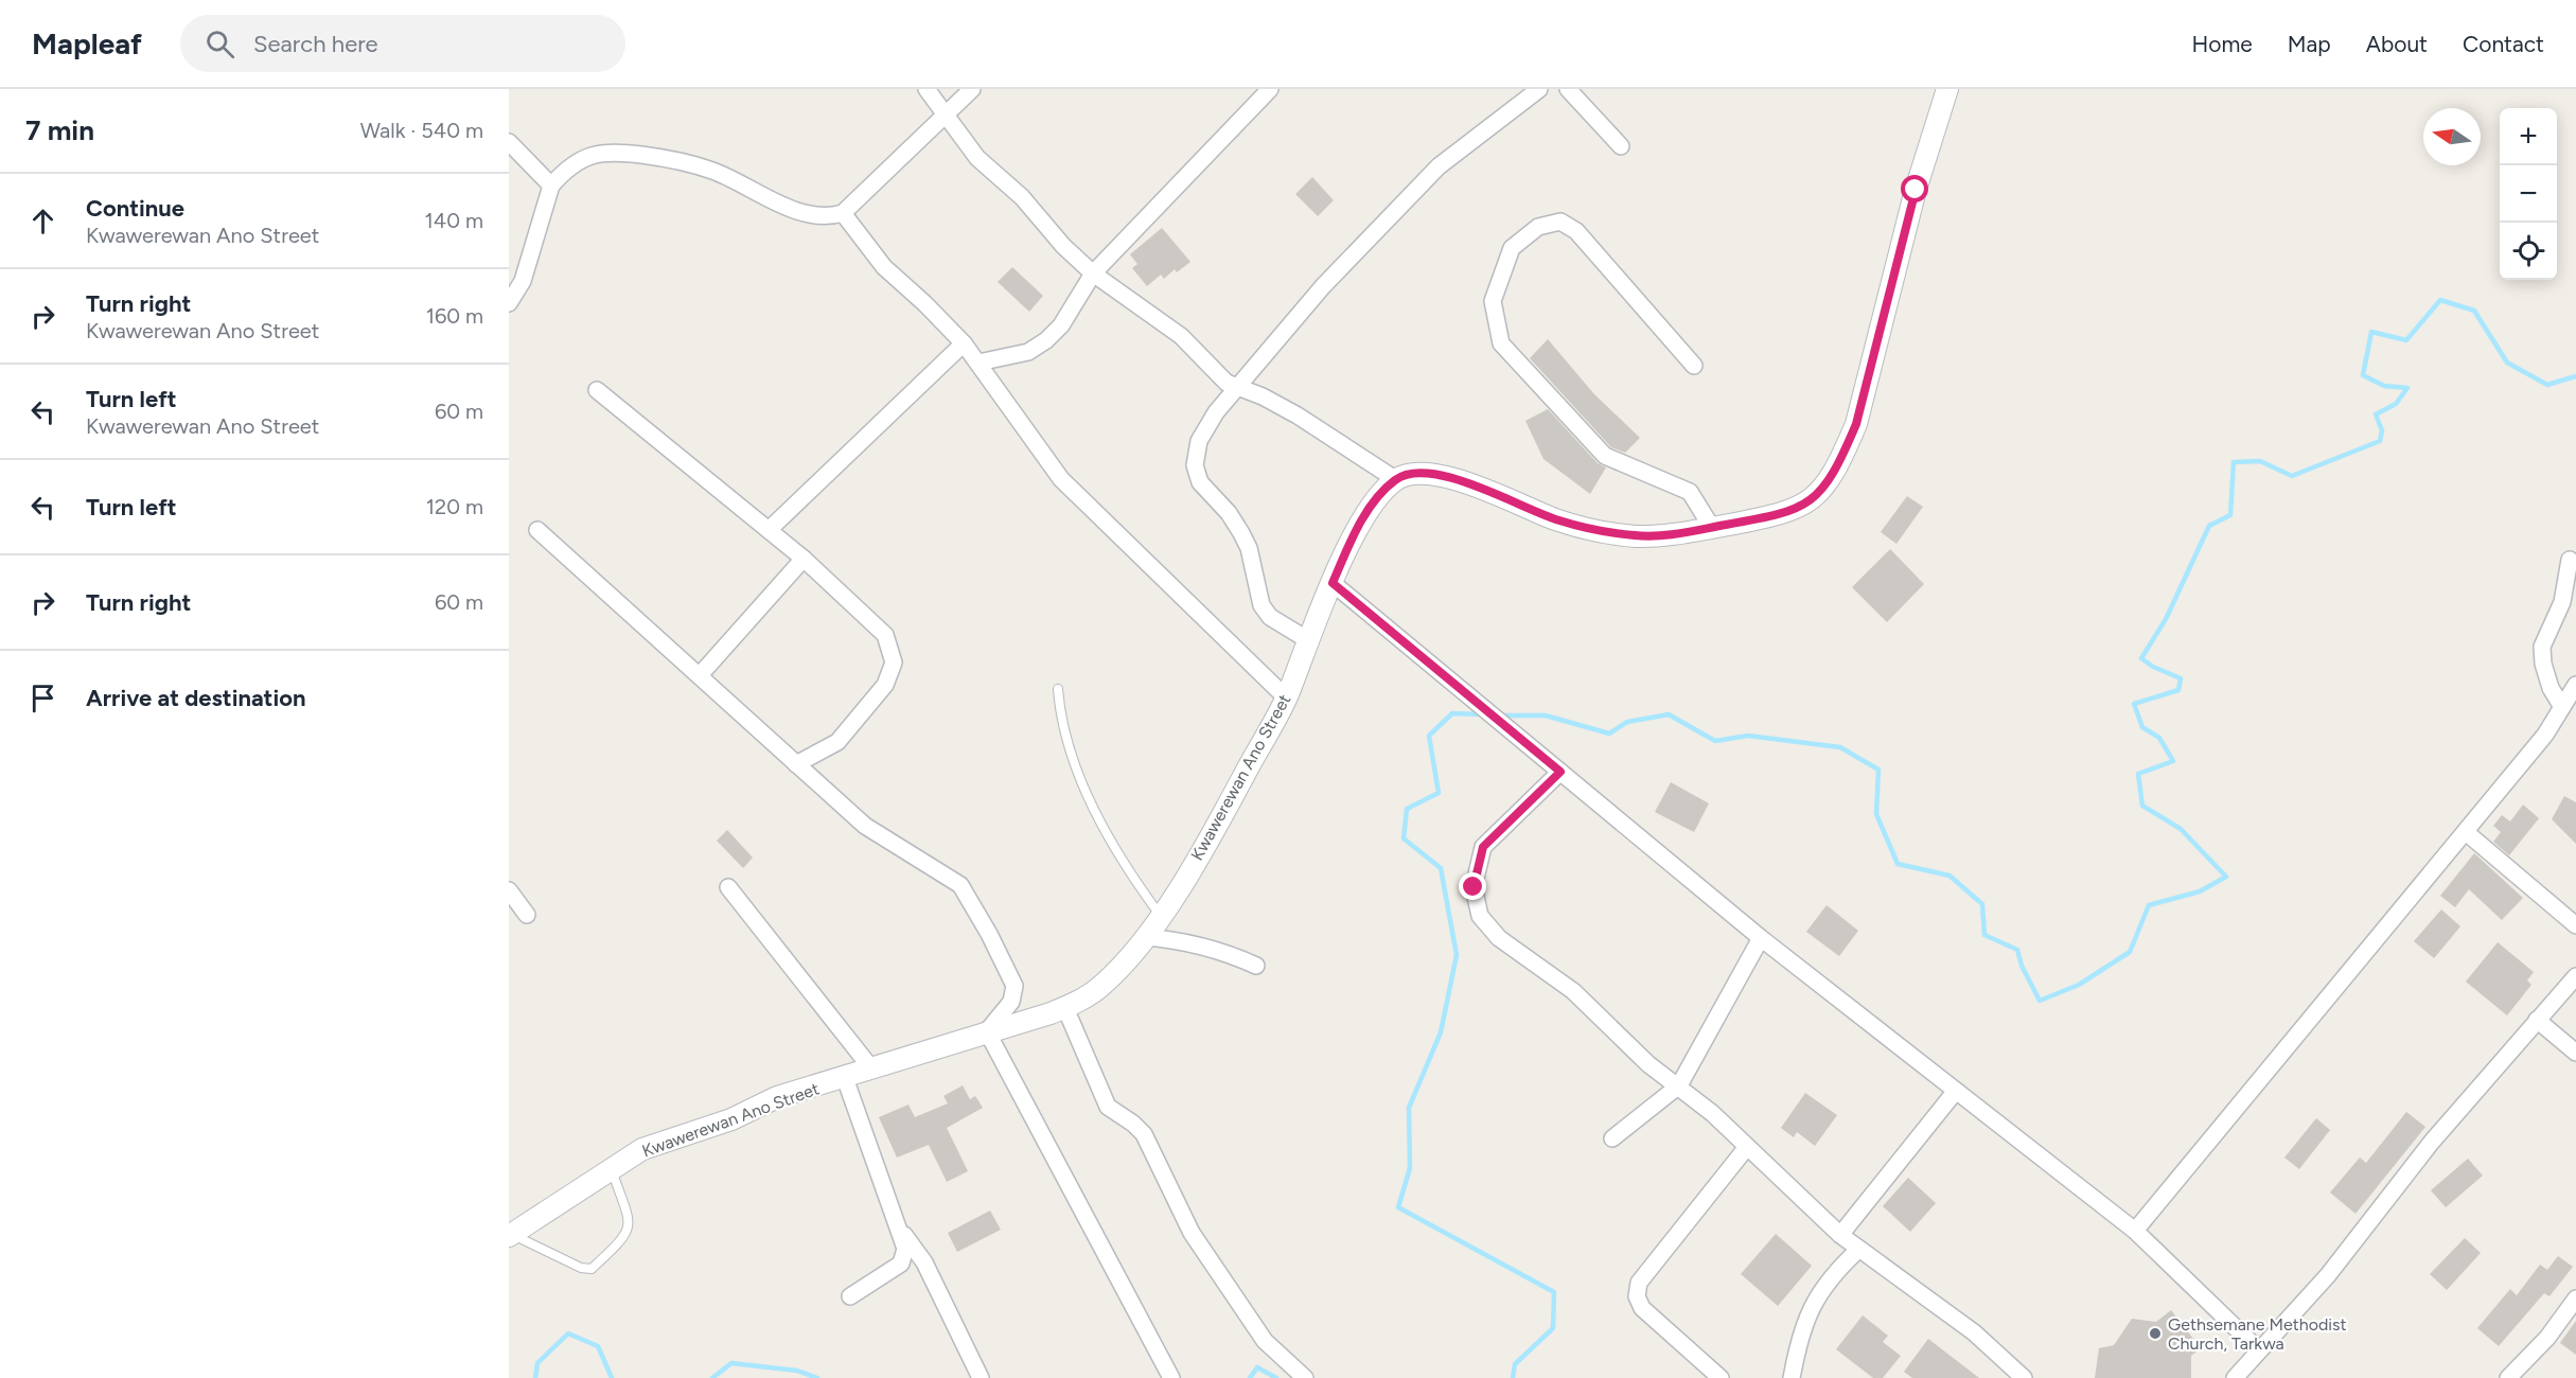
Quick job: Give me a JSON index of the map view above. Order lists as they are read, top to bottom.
{
  "streets": {
    "street": ["Kwawerewan Ano Street"]
  },
  "places": ["Gethsemane Methodist Church, Tarkwa"],
  "north": "left",
  "page": {
    "header": "Mapleaf",
    "search": "Search here",
    "nav": [
      "Home",
      "Map",
      "About",
      "Contact"
    ],
    "heading": ["7 min", "Walk · 540 m"],
    "map_buttons": ["+", "−"],
    "list": [
      ["Continue", "Kwawerewan Ano Street", "140 m"],
      ["Turn right", "Kwawerewan Ano Street", "160 m"],
      ["Turn left", "Kwawerewan Ano Street", "60 m"],
      ["Turn left", "120 m"],
      ["Turn right", "60 m"],
      "Arrive at destination"
    ]
  }
}
